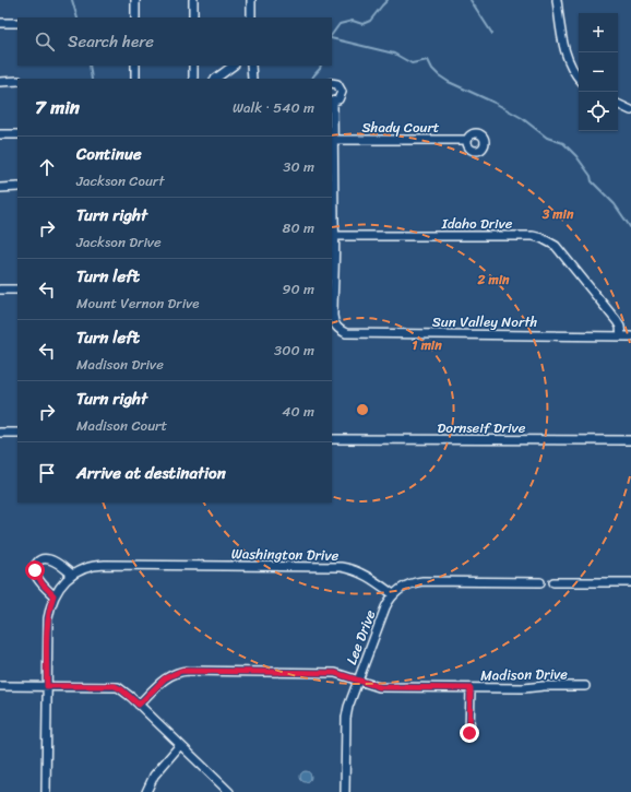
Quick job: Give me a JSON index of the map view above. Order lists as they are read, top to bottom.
{
  "streets": {
    "street": [
      "Shady Court",
      "Idaho Drive",
      "Sun Valley North",
      "Dornseif Drive",
      "Washington Drive",
      "Lee Drive",
      "Madison Drive"
    ]
  },
  "crossings": [
    ["Idaho Drive", "Sun Valley North"],
    ["Washington Drive", "Lee Drive"],
    ["Lee Drive", "Madison Drive"]
  ],
  "page": {
    "map_buttons": ["+", "−"],
    "search": "Search here",
    "heading": ["7 min", "Walk · 540 m"],
    "list": [
      ["Continue", "Jackson Court", "30 m"],
      ["Turn right", "Jackson Drive", "80 m"],
      ["Turn left", "Mount Vernon Drive", "90 m"],
      ["Turn left", "Madison Drive", "300 m"],
      ["Turn right", "Madison Court", "40 m"],
      "Arrive at destination"
    ]
  },
  "rings": ["3 min", "2 min", "1 min"]
}
